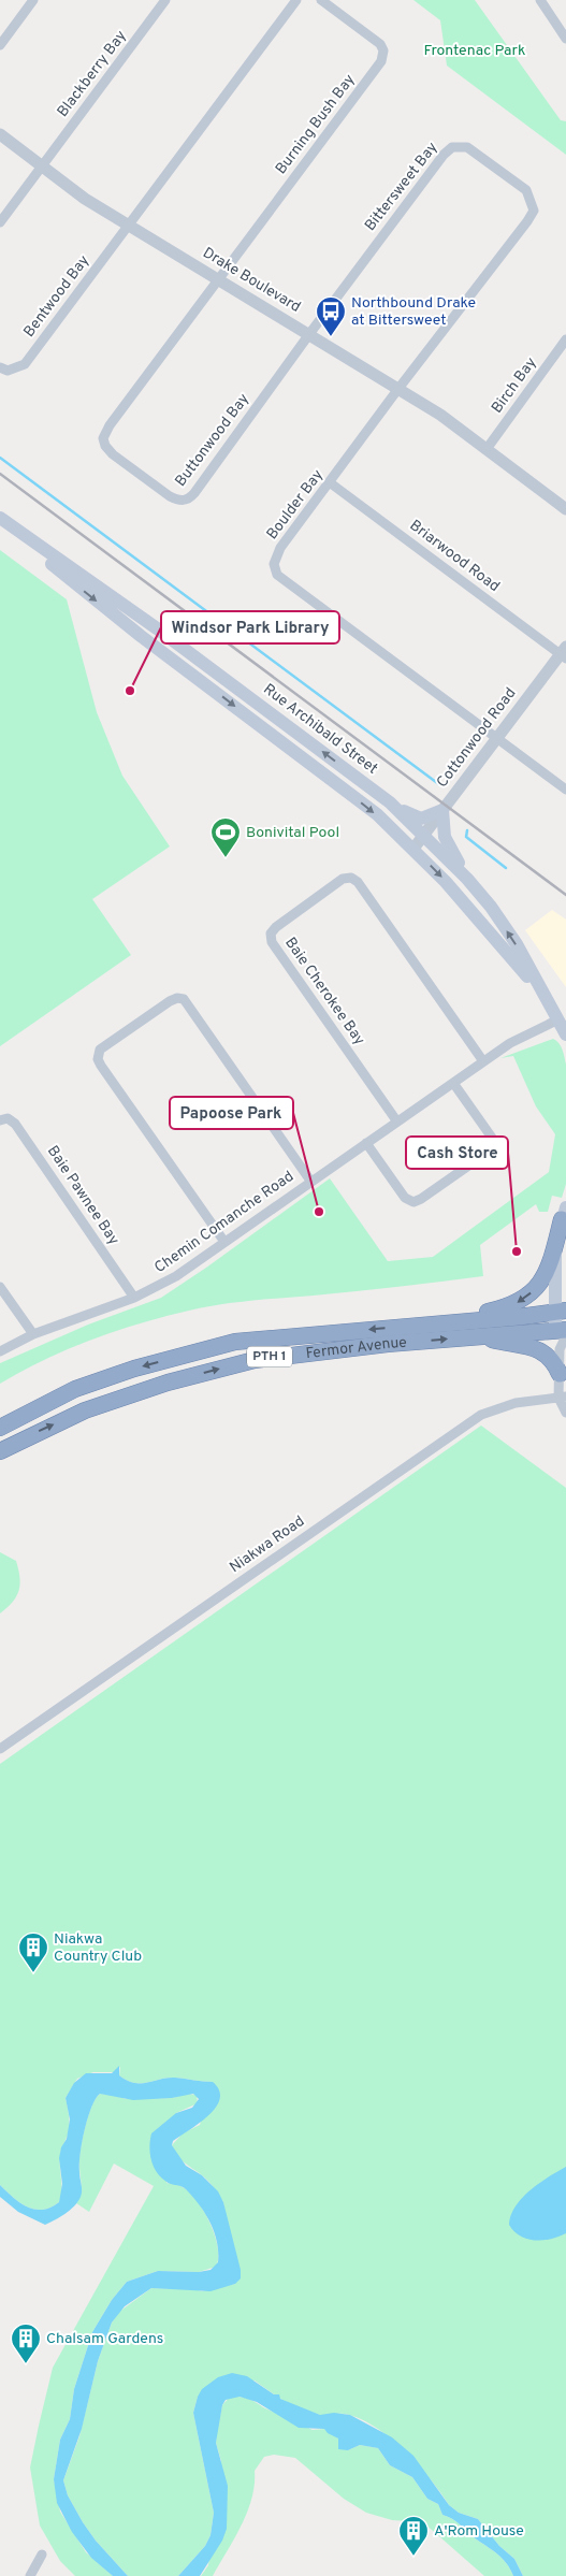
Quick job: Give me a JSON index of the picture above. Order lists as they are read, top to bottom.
{
  "streets": {
    "highway": ["Fermor Avenue", "PTH 1"],
    "main road": ["Rue Archibald Street"],
    "street": [
      "Blackberry Bay",
      "Burning Bush Bay",
      "Bittersweet Bay",
      "Drake Boulevard",
      "Bentwood Bay",
      "Birch Bay",
      "Buttonwood Bay",
      "Boulder Bay",
      "Briarwood Road",
      "Cottonwood Road",
      "Baie Cherokee Bay",
      "Baie Pawnee Bay",
      "Chemin Comanche Road",
      "Niakwa Road"
    ]
  },
  "crossings": [
    ["Blackberry Bay", "Drake Boulevard"],
    ["Burning Bush Bay", "Drake Boulevard"],
    ["Burning Bush Bay", "Buttonwood Bay"],
    ["Bittersweet Bay", "Drake Boulevard"],
    ["Bittersweet Bay", "Buttonwood Bay"],
    ["Bittersweet Bay", "Boulder Bay"],
    ["Drake Boulevard", "Bentwood Bay"],
    ["Drake Boulevard", "Birch Bay"],
    ["Drake Boulevard", "Buttonwood Bay"],
    ["Drake Boulevard", "Boulder Bay"],
    ["Boulder Bay", "Briarwood Road"],
    ["Boulder Bay", "Cottonwood Road"],
    ["Briarwood Road", "Cottonwood Road"],
    ["Rue Archibald Street", "Cottonwood Road"],
    ["Rue Archibald Street", "Chemin Comanche Road"],
    ["Baie Cherokee Bay", "Chemin Comanche Road"],
    ["Baie Pawnee Bay", "Chemin Comanche Road"]
  ],
  "parks": ["Frontenac Park"],
  "places": {
    "bus stop": ["Northbound Drake at Bittersweet"],
    "other": ["Windsor Park Library", "Papoose Park", "Cash Store"],
    "sports": ["Bonivital Pool"],
    "building": ["Niakwa Country Club", "Chalsam Gardens", "A'Rom House"]
  }
}
